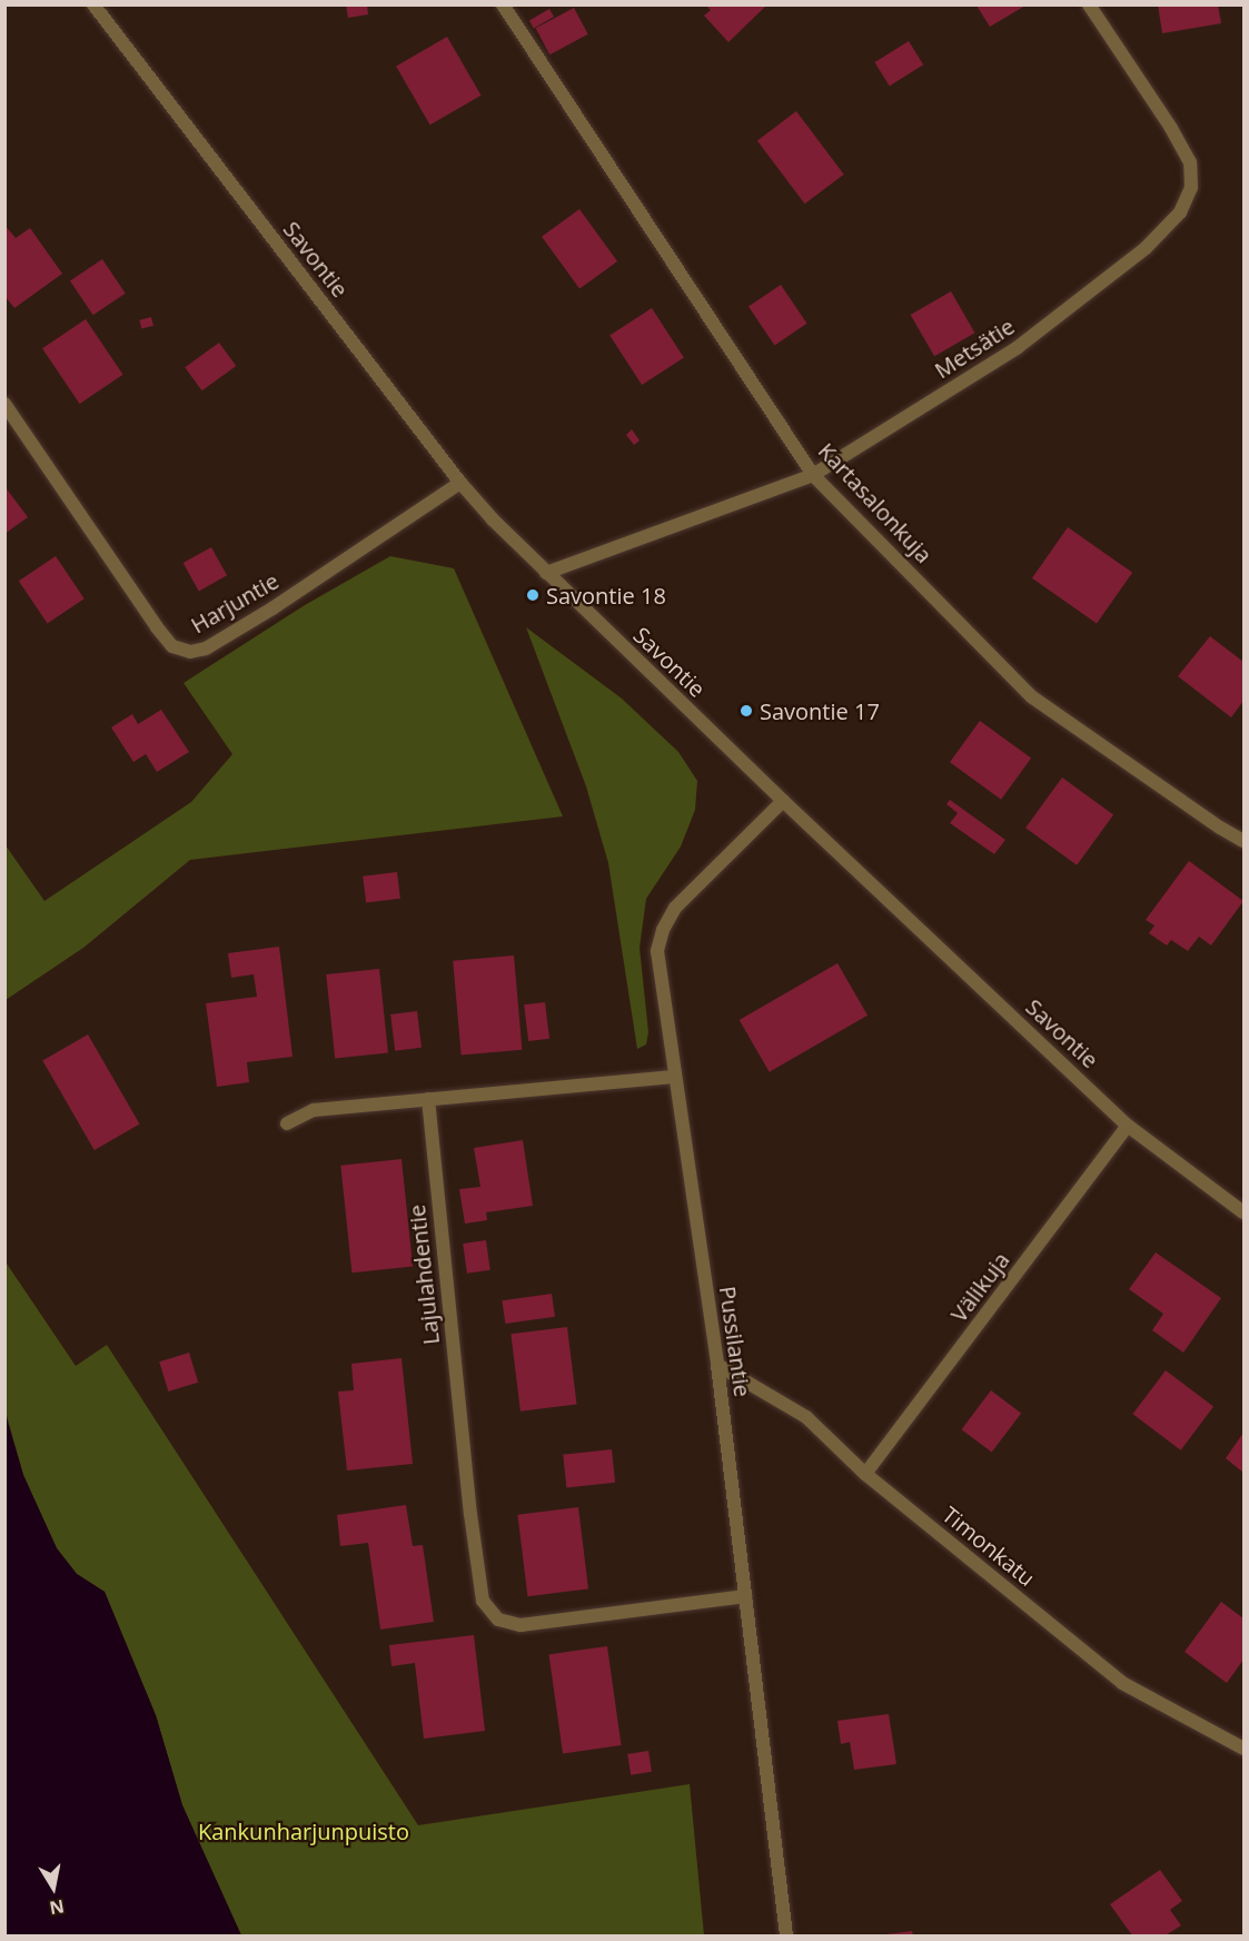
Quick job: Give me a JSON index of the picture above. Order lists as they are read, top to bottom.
{
  "streets": {
    "street": [
      "Savontie",
      "Metsätie",
      "Kartasalonkuja",
      "Harjuntie",
      "Lajulahdentie",
      "Välikuja",
      "Pussilantie",
      "Timonkatu"
    ]
  },
  "crossings": [
    ["Savontie", "Metsätie"],
    ["Savontie", "Harjuntie"],
    ["Savontie", "Välikuja"],
    ["Savontie", "Pussilantie"],
    ["Metsätie", "Kartasalonkuja"],
    ["Lajulahdentie", "Pussilantie"],
    ["Välikuja", "Timonkatu"],
    ["Pussilantie", "Timonkatu"]
  ],
  "parks": ["Kankunharjunpuisto"],
  "places": ["Savontie 18", "Savontie 17"],
  "north": "bottom"
}
